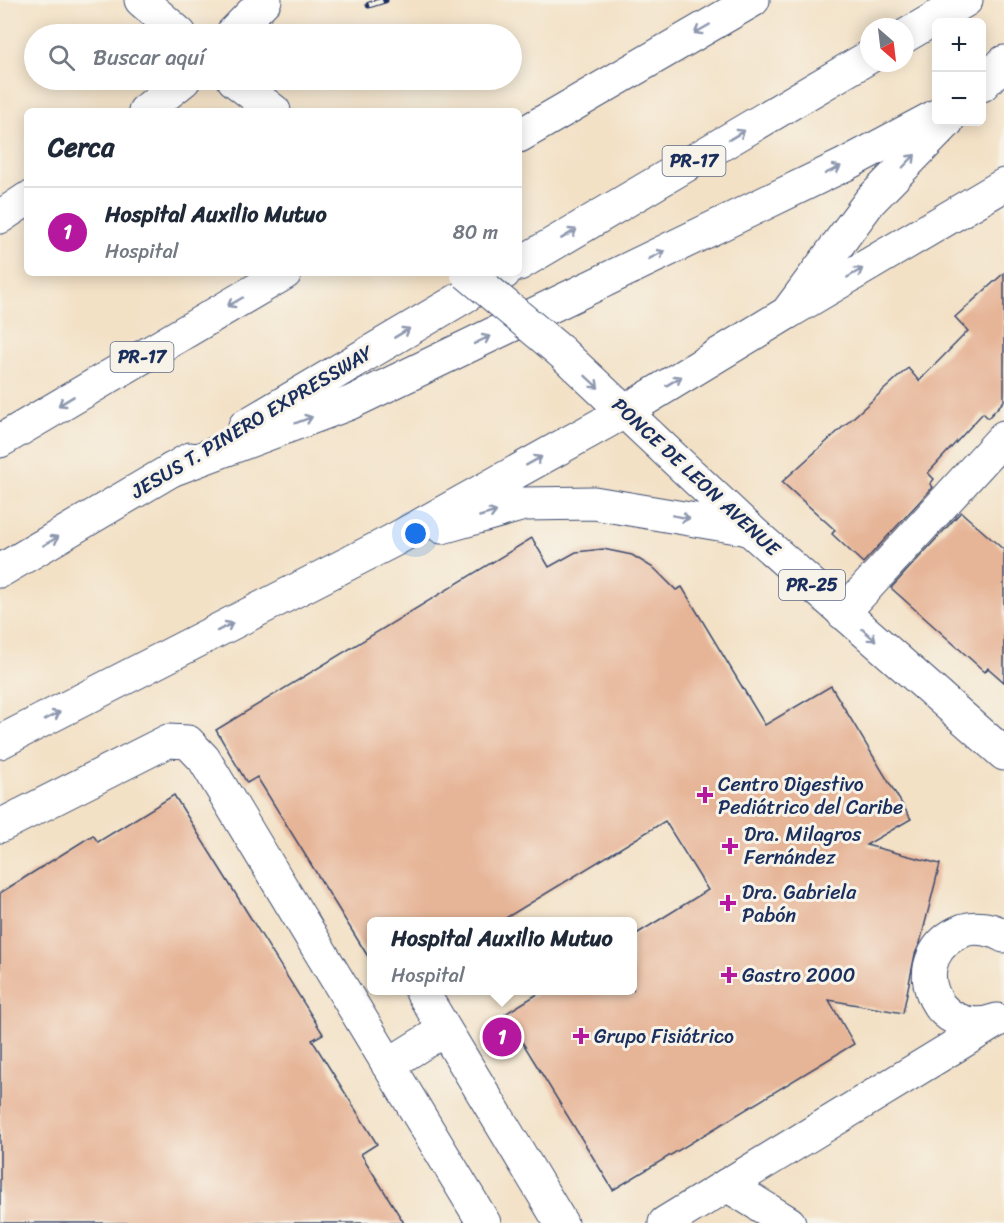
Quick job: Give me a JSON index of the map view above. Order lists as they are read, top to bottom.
{
  "streets": {
    "main road": [
      "PR-17",
      "JESUS T. PINERO EXPRESSWAY",
      "PONCE DE LEON AVENUE",
      "PR-25"
    ]
  },
  "one_way": ["PONCE DE LEON AVENUE"],
  "places": {
    "health": [
      "Centro Digestivo Pediátrico del Caribe",
      "Dra. Milagros Fernández",
      "Dra. Gabriela Pabón",
      "Gastro 2000",
      "Grupo Fisiátrico"
    ]
  },
  "north": "bottom right",
  "page": {
    "map_buttons": ["+", "−"],
    "search": "Buscar aquí",
    "heading": "Cerca",
    "list": [
      {
        "mark": "1",
        "name": "Hospital Auxilio Mutuo",
        "note": "Hospital",
        "value": "80 m"
      }
    ],
    "popup": ["Hospital Auxilio Mutuo", "Hospital"],
    "pins": "1"
  }
}
